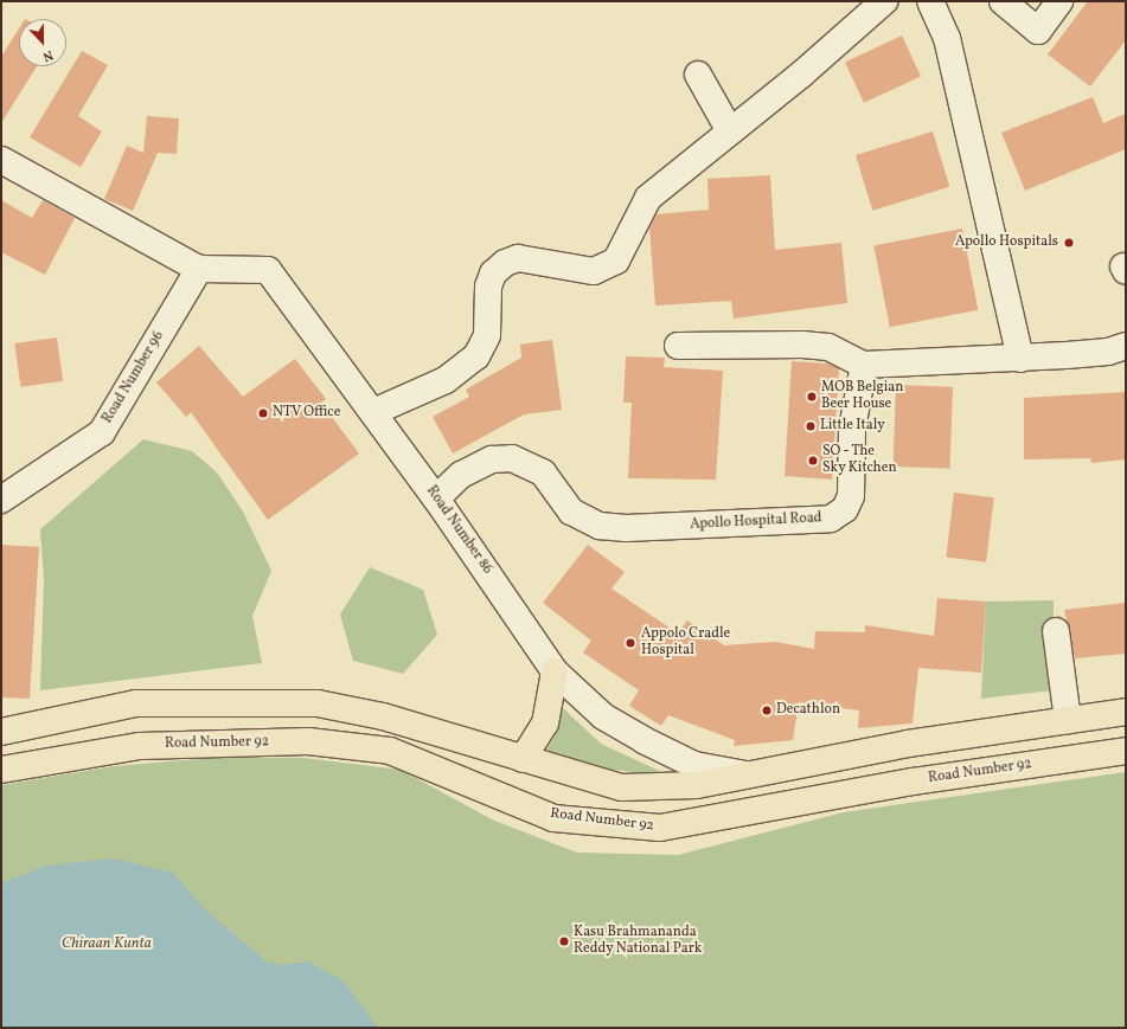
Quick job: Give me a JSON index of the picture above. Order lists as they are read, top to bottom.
{
  "streets": {
    "main road": ["Road Number 92"],
    "street": ["Road Number 96", "Apollo Hospital Road", "Road Number 86"]
  },
  "crossings": [
    ["Road Number 96", "Road Number 86"],
    ["Apollo Hospital Road", "Road Number 86"]
  ],
  "water": ["Chiraan Kunta"],
  "places": [
    "Apollo Hospitals",
    "MOB Belgian Beer House",
    "NTV Office",
    "Little Italy",
    "SO - The Sky Kitchen",
    "Appolo Cradle Hospital",
    "Decathlon",
    "Kasu Brahmananda Reddy National Park"
  ],
  "north": "bottom"
}
